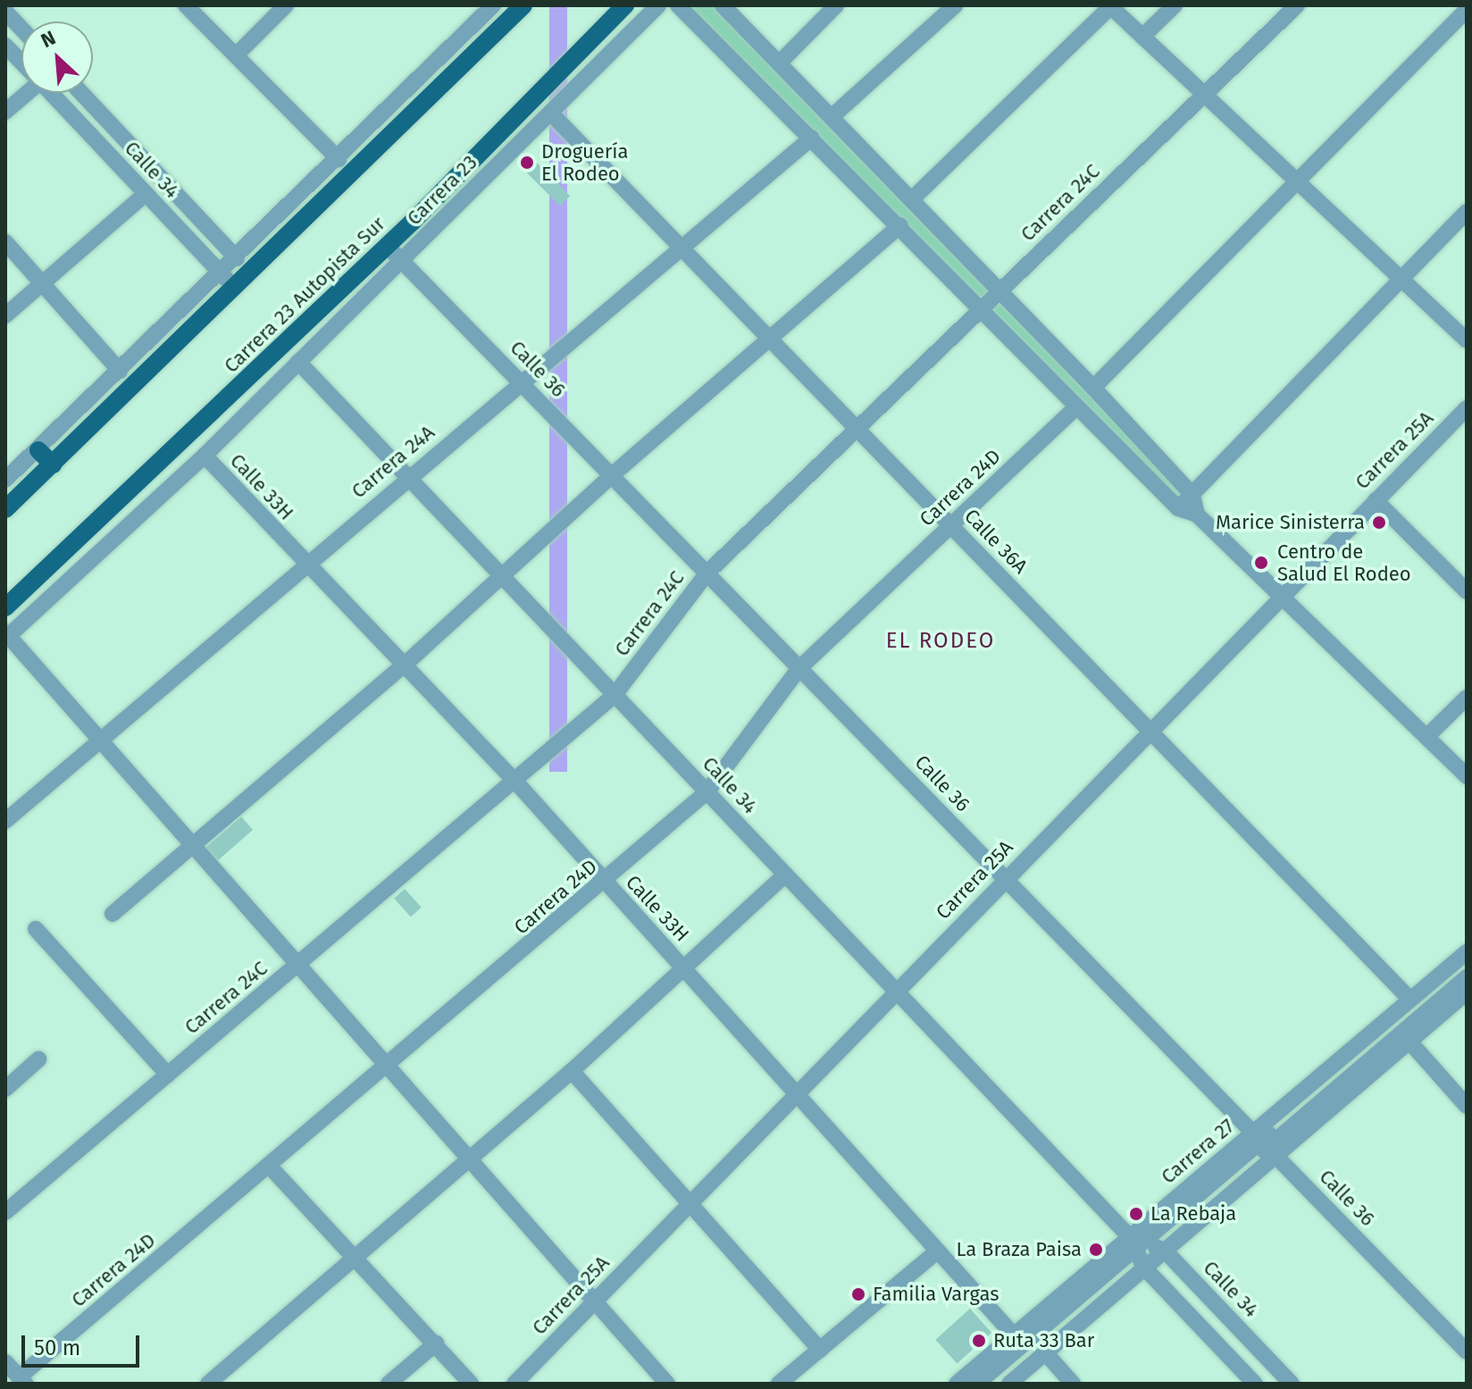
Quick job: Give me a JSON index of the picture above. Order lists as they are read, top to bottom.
{
  "streets": {
    "main road": ["Carrera 23 Autopista Sur"],
    "street": [
      "Calle 34",
      "Carrera 23",
      "Carrera 24C",
      "Calle 36",
      "Carrera 25A",
      "Carrera 24A",
      "Calle 33H",
      "Carrera 24D",
      "Calle 36A",
      "Carrera 27"
    ]
  },
  "crossings": [
    ["Calle 34", "Carrera 23"],
    ["Calle 34", "Carrera 24C"],
    ["Calle 34", "Carrera 25A"],
    ["Calle 34", "Carrera 24A"],
    ["Calle 34", "Carrera 24D"],
    ["Calle 34", "Carrera 27"],
    ["Carrera 23", "Calle 36"],
    ["Carrera 23", "Calle 33H"],
    ["Carrera 23", "Calle 36A"],
    ["Carrera 24C", "Calle 36"],
    ["Carrera 24C", "Calle 33H"],
    ["Carrera 24C", "Calle 36A"],
    ["Carrera 23 Autopista Sur", "Calle 36"],
    ["Calle 36", "Carrera 25A"],
    ["Calle 36", "Carrera 24A"],
    ["Calle 36", "Carrera 24D"],
    ["Calle 36", "Carrera 27"],
    ["Carrera 25A", "Calle 33H"],
    ["Carrera 25A", "Calle 36A"],
    ["Carrera 24A", "Calle 33H"],
    ["Carrera 24A", "Calle 36A"],
    ["Calle 33H", "Carrera 24D"],
    ["Calle 33H", "Carrera 27"],
    ["Carrera 24D", "Calle 36A"],
    ["Calle 36A", "Carrera 27"]
  ],
  "districts": ["EL RODEO"],
  "places": [
    "Droguería El Rodeo",
    "Marice Sinisterra",
    "Centro de Salud El Rodeo",
    "La Rebaja",
    "La Braza Paisa",
    "Familia Vargas",
    "Ruta 33 Bar"
  ],
  "scale_bar": "50 m",
  "north": "top left"
}
